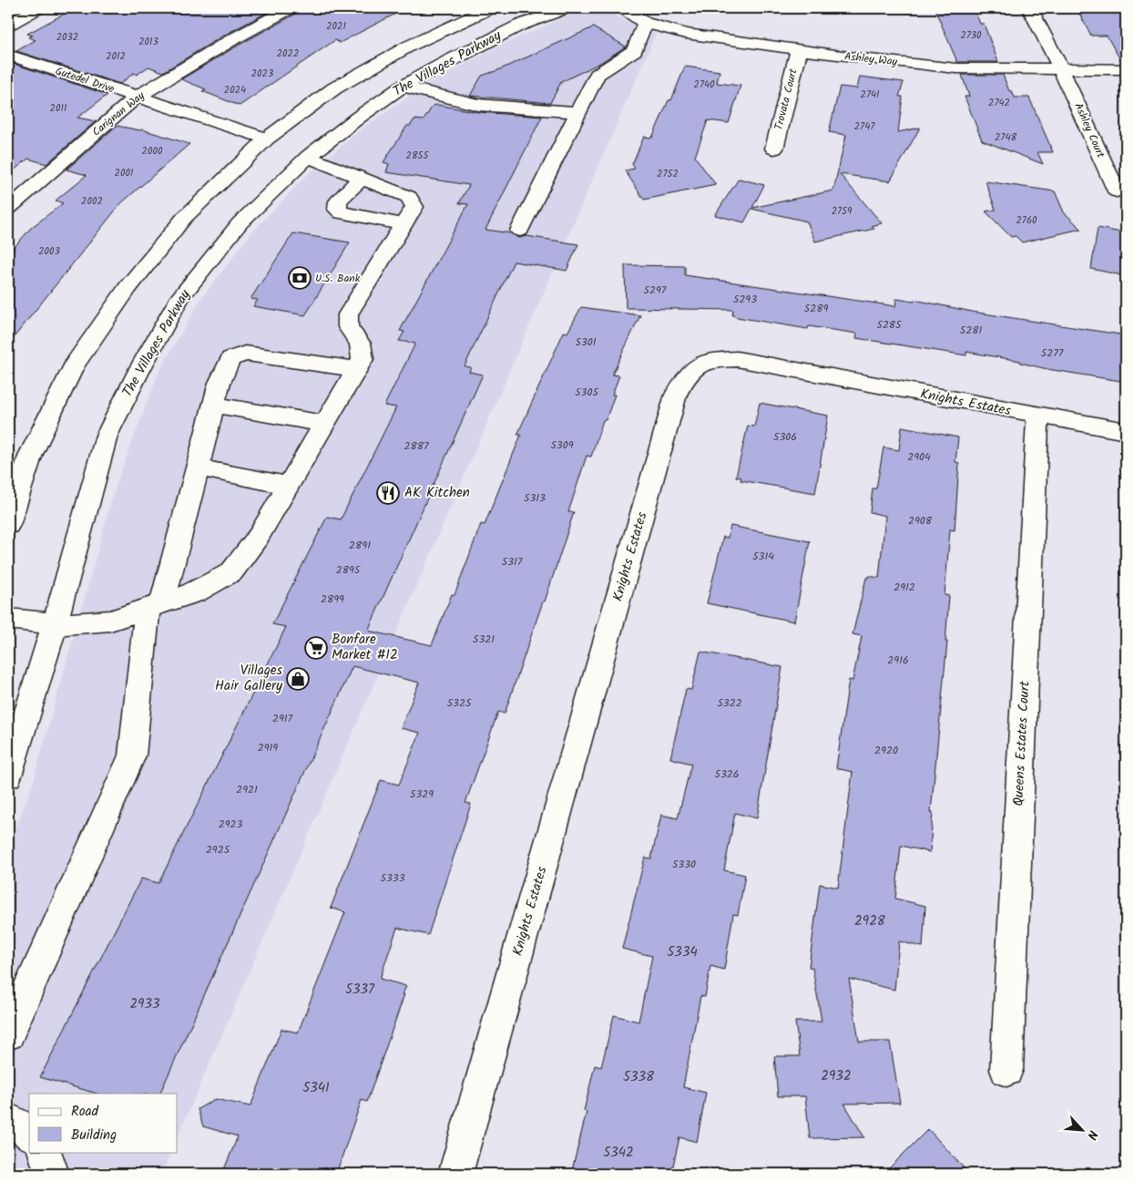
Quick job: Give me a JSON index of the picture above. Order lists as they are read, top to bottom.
{
  "streets": {
    "street": [
      "Ashley Way",
      "The Villages Parkway",
      "Gutedel Drive",
      "Trovata Court",
      "Carignan Way",
      "Ashley Court",
      "Knights Estates",
      "Queens Estates Court"
    ]
  },
  "crossings": [
    ["Ashley Way", "Trovata Court"],
    ["Ashley Way", "Ashley Court"],
    ["The Villages Parkway", "Gutedel Drive"],
    ["Gutedel Drive", "Carignan Way"],
    ["Knights Estates", "Queens Estates Court"]
  ],
  "places": {
    "bank": ["U.S. Bank"],
    "restaurant": ["AK Kitchen"],
    "supermarket": ["Bonfare Market #12"],
    "shop": ["Villages Hair Gallery"]
  },
  "house_numbers": [
    "2021",
    "2730",
    "2032",
    "2013",
    "2022",
    "2012",
    "2023",
    "2740",
    "2024",
    "2741",
    "2742",
    "2011",
    "2747",
    "2748",
    "2000",
    "2855",
    "2001",
    "2752",
    "2002",
    "2759",
    "2760",
    "2003",
    "5297",
    "5293",
    "5289",
    "5285",
    "5281",
    "5301",
    "5277",
    "5305",
    "5306",
    "5309",
    "2887",
    "2904",
    "5313",
    "2908",
    "2891",
    "5314",
    "5317",
    "2895",
    "2912",
    "2899",
    "5321",
    "2916",
    "5325",
    "5322",
    "2917",
    "2919",
    "2920",
    "5326",
    "2921",
    "5329",
    "2923",
    "2925",
    "5330",
    "5333",
    "2928",
    "5334",
    "5337",
    "2933",
    "2932",
    "5338",
    "5341",
    "5342"
  ],
  "legend": ["Road", "Building"],
  "north": "bottom right"
}
